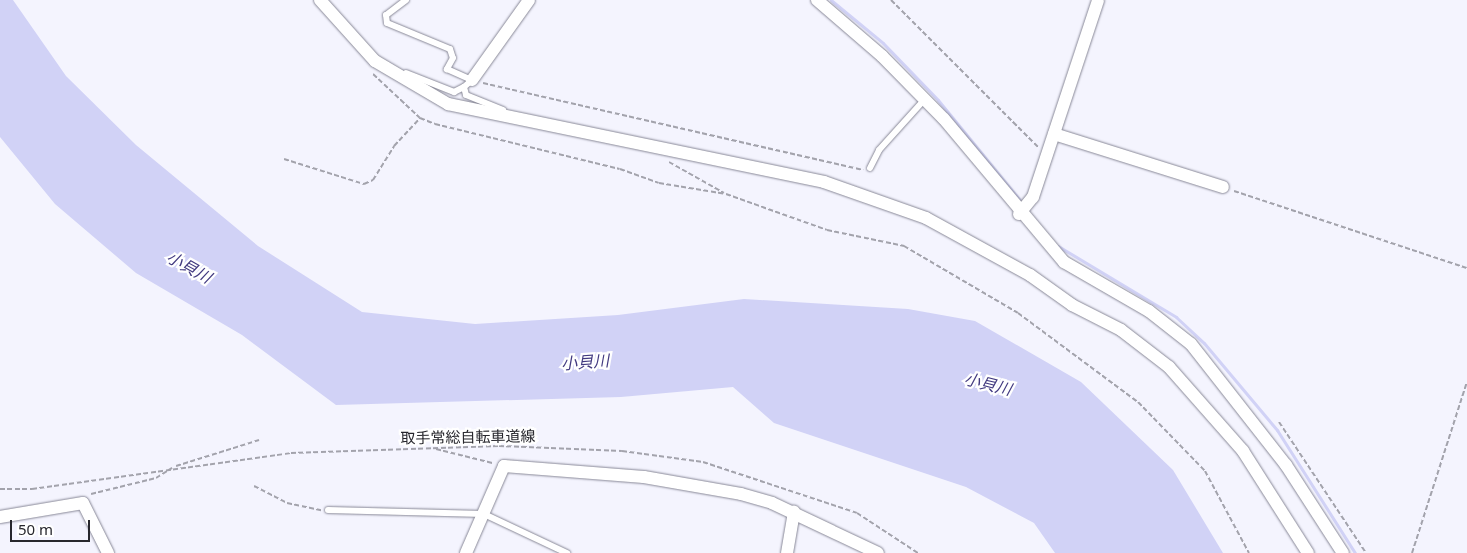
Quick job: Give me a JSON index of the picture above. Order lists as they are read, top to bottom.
{
  "streets": {
    "path": ["取手常総自転車道線"]
  },
  "water": ["小貝川"],
  "scale_bar": "50 m"
}
